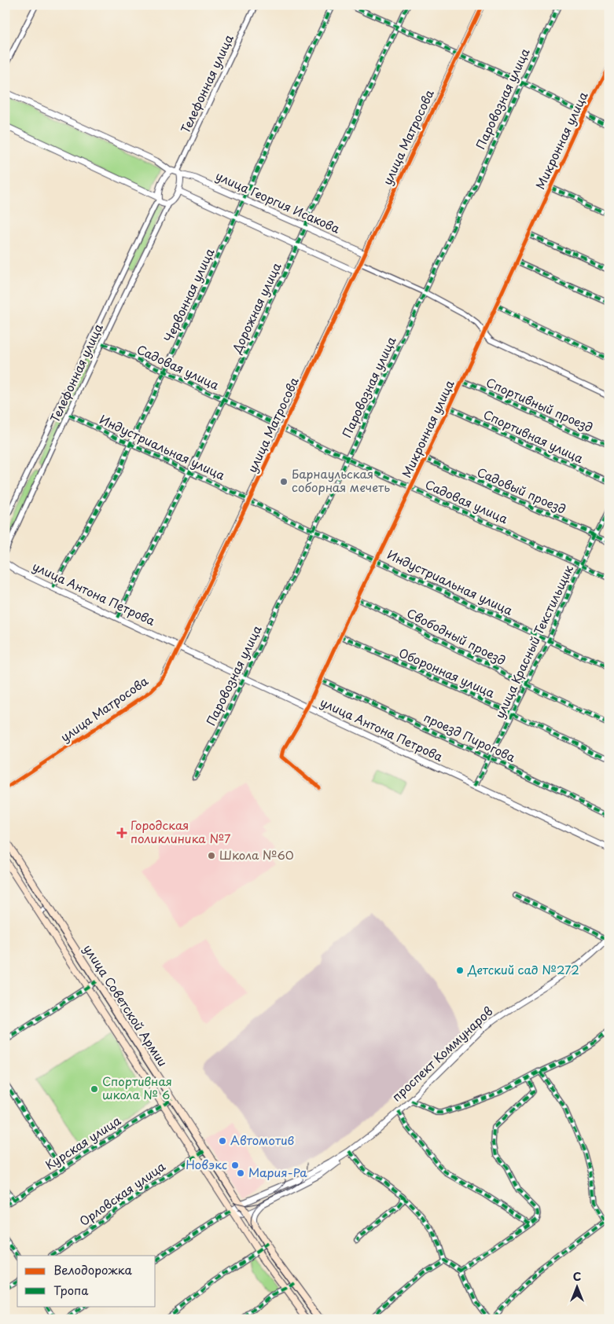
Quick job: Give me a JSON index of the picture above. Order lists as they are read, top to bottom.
{
  "streets": {
    "main road": ["улица Советской Армии"],
    "street": [
      "Телефонная улица",
      "Паровозная улица",
      "улица Матросова",
      "Микронная улица",
      "улица Георгия Исакова",
      "Червонная улица",
      "Дорожная улица",
      "Садовая улица",
      "Спортивный проезд",
      "Спортивная улица",
      "Индустриальная улица",
      "Садовый проезд",
      "улица Антона Петрова",
      "Свободный проезд",
      "улица Красный Текстильщик",
      "Оборонная улица",
      "проезд Пирогова",
      "проспект Коммунаров",
      "Курская улица",
      "Орловская улица"
    ]
  },
  "crossings": [
    ["Телефонная улица", "улица Георгия Исакова"],
    ["Телефонная улица", "Садовая улица"],
    ["Телефонная улица", "Индустриальная улица"],
    ["Паровозная улица", "Садовая улица"],
    ["Паровозная улица", "Индустриальная улица"],
    ["Паровозная улица", "улица Антона Петрова"],
    ["улица Матросова", "улица Георгия Исакова"],
    ["улица Матросова", "Садовая улица"],
    ["улица Матросова", "Индустриальная улица"],
    ["улица Матросова", "улица Антона Петрова"],
    ["Микронная улица", "Садовая улица"],
    ["Микронная улица", "Спортивный проезд"],
    ["Микронная улица", "Спортивная улица"],
    ["Микронная улица", "Индустриальная улица"],
    ["Микронная улица", "Садовый проезд"],
    ["Микронная улица", "улица Антона Петрова"],
    ["Микронная улица", "Свободный проезд"],
    ["Микронная улица", "Оборонная улица"],
    ["Микронная улица", "проезд Пирогова"],
    ["улица Георгия Исакова", "Червонная улица"],
    ["улица Георгия Исакова", "Дорожная улица"],
    ["Червонная улица", "Садовая улица"],
    ["Червонная улица", "Индустриальная улица"],
    ["Червонная улица", "улица Антона Петрова"],
    ["Дорожная улица", "Садовая улица"],
    ["Дорожная улица", "Индустриальная улица"],
    ["Дорожная улица", "улица Антона Петрова"],
    ["Садовая улица", "улица Красный Текстильщик"],
    ["Индустриальная улица", "улица Красный Текстильщик"],
    ["Садовый проезд", "улица Красный Текстильщик"],
    ["улица Антона Петрова", "улица Красный Текстильщик"],
    ["Свободный проезд", "улица Красный Текстильщик"],
    ["улица Красный Текстильщик", "Оборонная улица"],
    ["улица Красный Текстильщик", "проезд Пирогова"],
    ["улица Советской Армии", "проспект Коммунаров"],
    ["улица Советской Армии", "Курская улица"],
    ["улица Советской Армии", "Орловская улица"]
  ],
  "places": {
    "other": [
      "Барнаульская соборная мечеть",
      "Школа №60",
      "Детский сад №272",
      "Спортивная школа № 6",
      "Автомотив",
      "Новэкс",
      "Мария-Ра"
    ],
    "health": ["Городская поликлиника №7"]
  },
  "legend": ["Велодорожка", "Тропа"],
  "north": "top"
}
